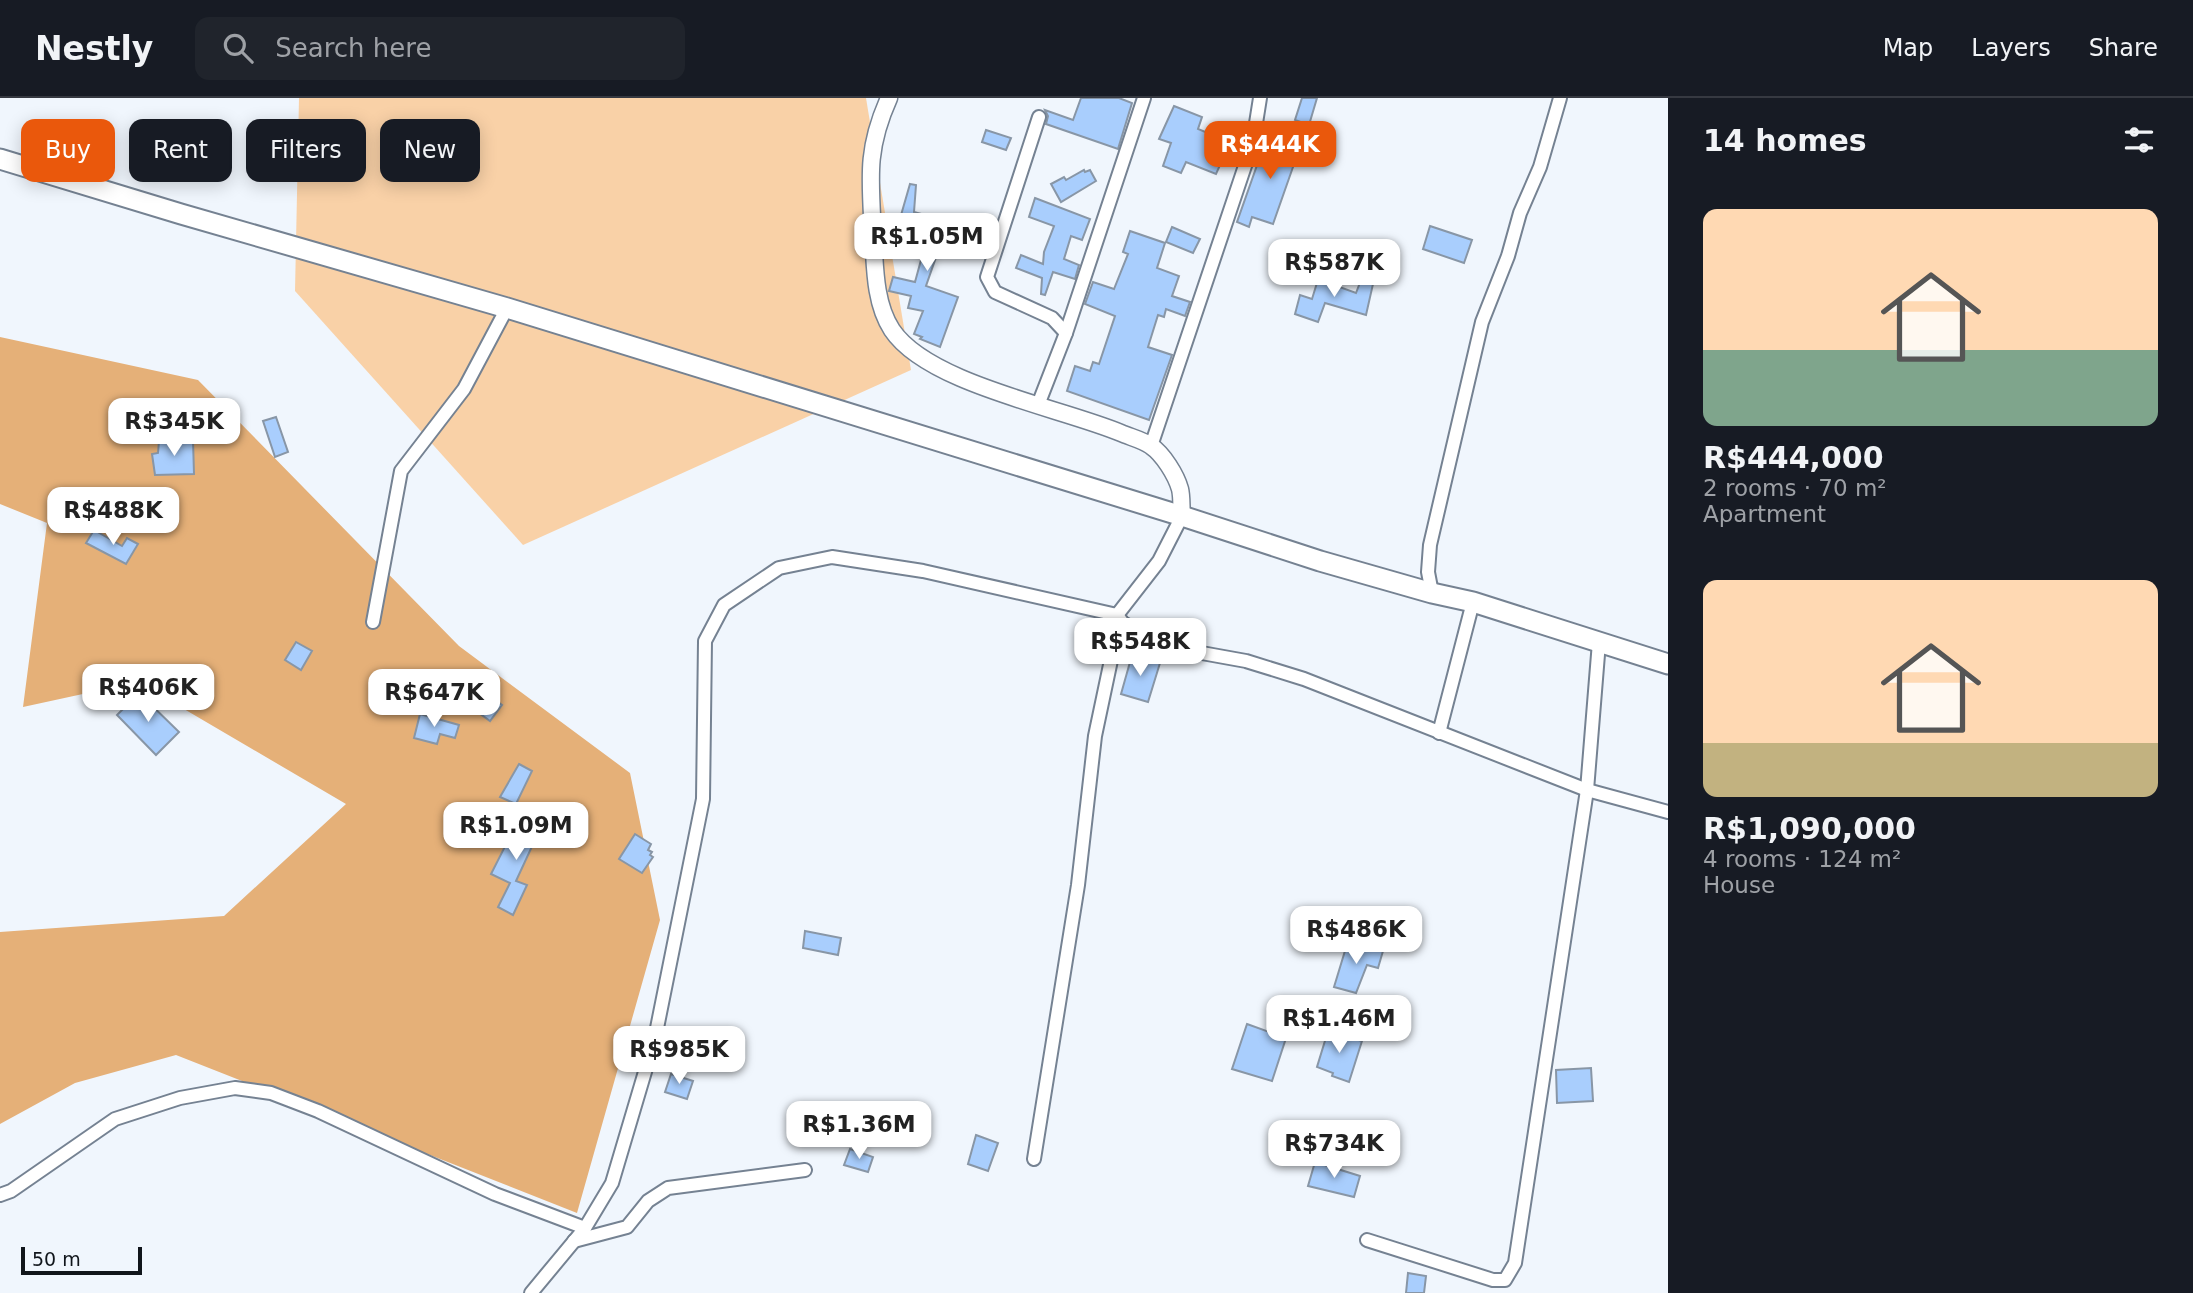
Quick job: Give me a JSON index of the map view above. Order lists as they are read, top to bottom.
{
  "scale_bar": "50 m",
  "page": {
    "header": "Nestly",
    "search": "Search here",
    "nav": ["Map", "Layers", "Share"],
    "heading": "14 homes",
    "chip": [
      "Buy",
      "Rent",
      "Filters",
      "New"
    ],
    "price": [
      "R$444K",
      "R$1.05M",
      "R$587K",
      "R$345K",
      "R$488K",
      "R$548K",
      "R$406K",
      "R$647K",
      "R$1.09M",
      "R$486K",
      "R$1.46M",
      "R$985K",
      "R$1.36M",
      "R$734K"
    ],
    "list": [
      {
        "name": "R$444,000",
        "note": "2 rooms · 70 m² · Apartment"
      },
      {
        "name": "R$1,090,000",
        "note": "4 rooms · 124 m² · House"
      }
    ],
    "scale": "50 m"
  }
}
